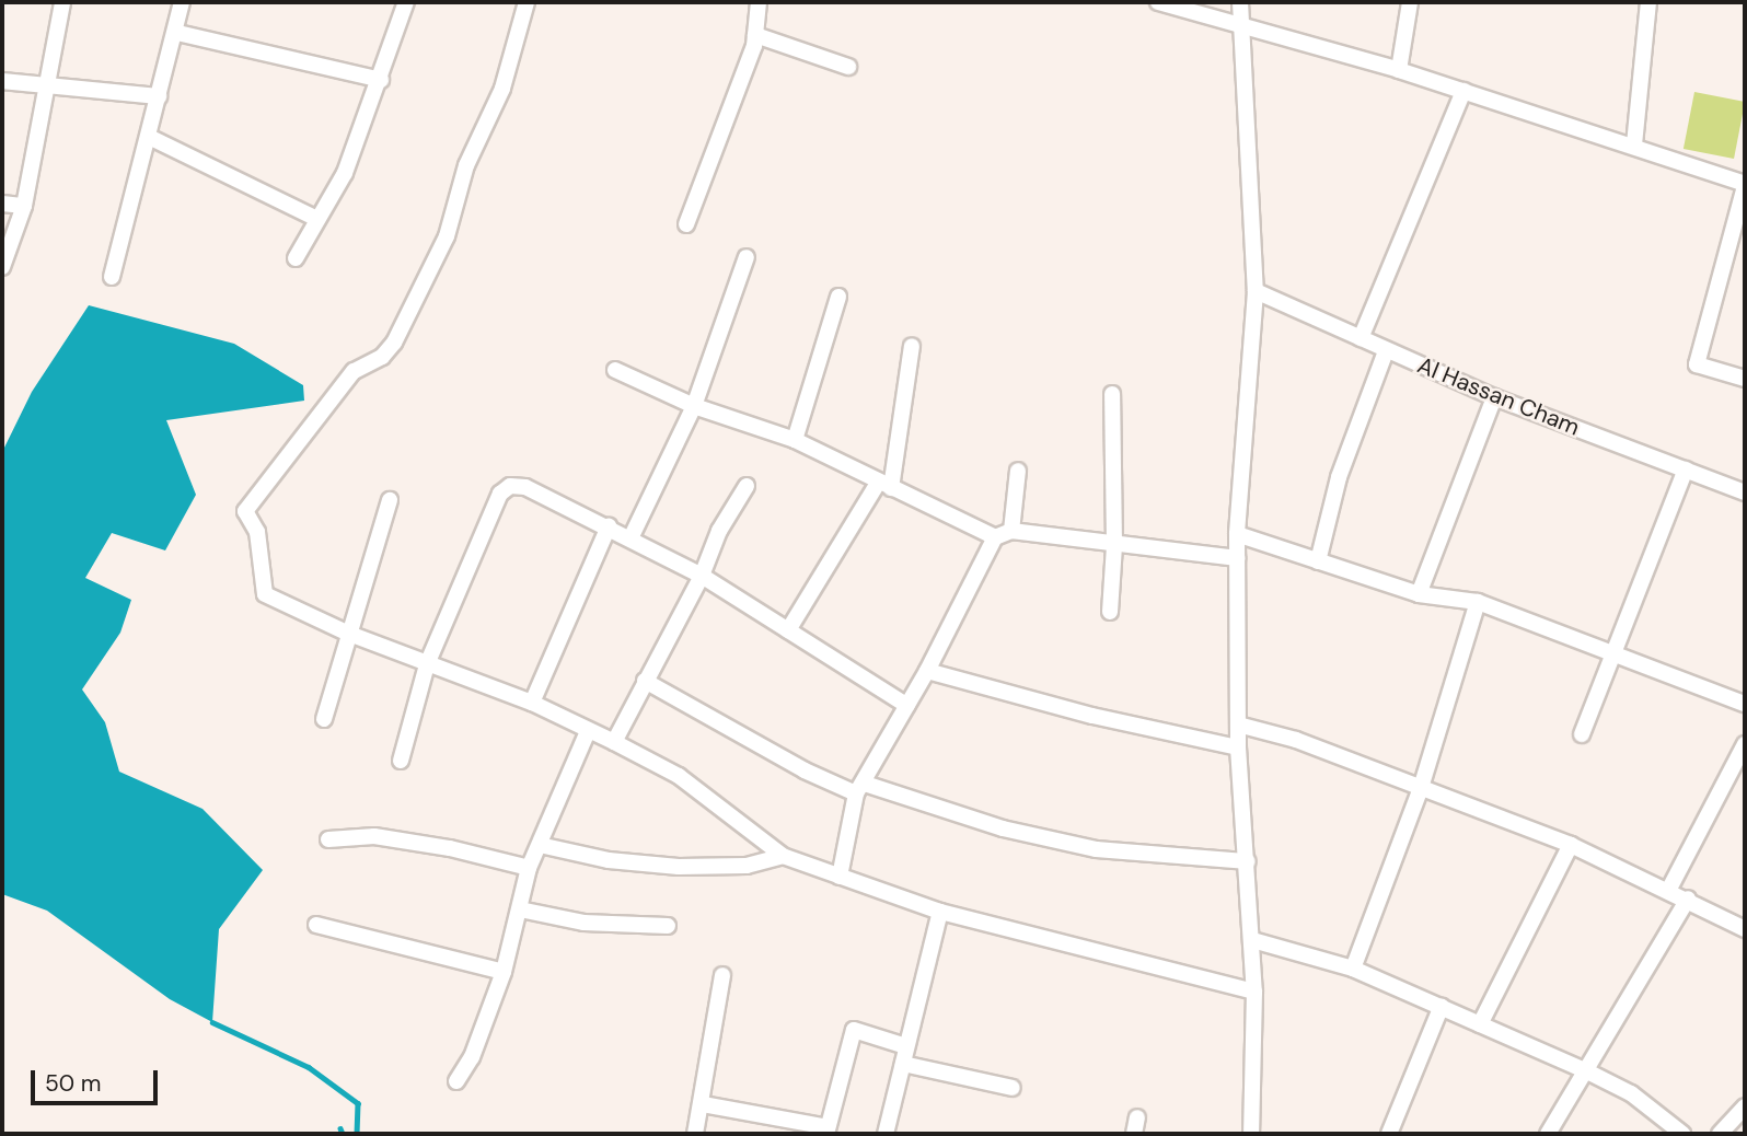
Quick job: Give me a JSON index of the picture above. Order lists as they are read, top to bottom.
{
  "streets": {
    "street": ["Al Hassan Cham"]
  },
  "scale_bar": "50 m"
}
